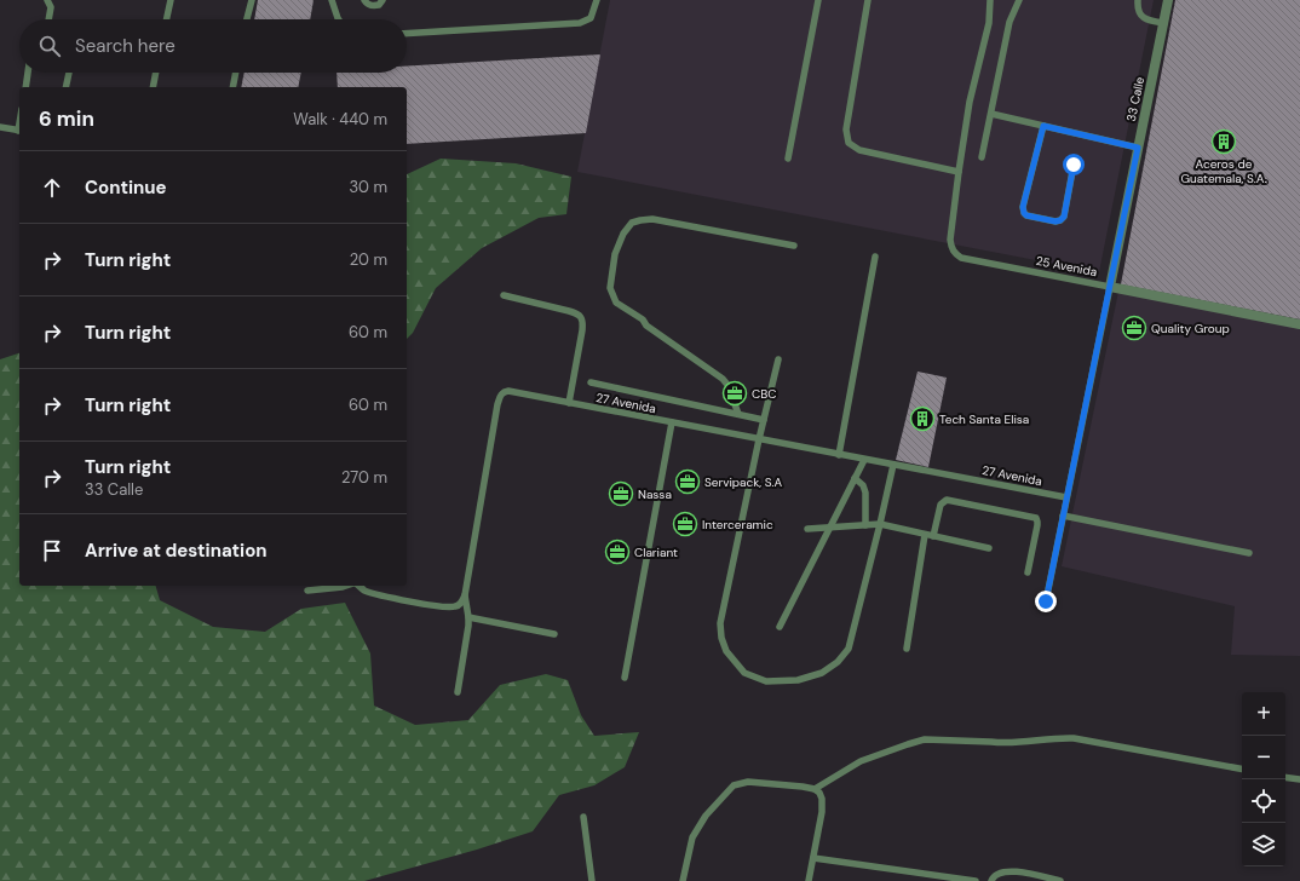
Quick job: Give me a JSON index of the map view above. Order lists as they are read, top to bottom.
{
  "streets": {
    "street": ["33 Calle", "25 Avenida"],
    "lane": ["27 Avenida"]
  },
  "crossings": [
    ["33 Calle", "25 Avenida"],
    ["33 Calle", "27 Avenida"]
  ],
  "places": {
    "building": ["Aceros de Guatemala, S.A.", "Tech Santa Elisa"],
    "office": [
      "Quality Group",
      "CBC",
      "Servipack, S.A",
      "Nassa",
      "Interceramic",
      "Clariant"
    ]
  },
  "page": {
    "search": "Search here",
    "heading": ["6 min", "Walk · 440 m"],
    "list": [
      ["Continue", "30 m"],
      ["Turn right", "20 m"],
      ["Turn right", "60 m"],
      ["Turn right", "60 m"],
      ["Turn right", "33 Calle", "270 m"],
      "Arrive at destination"
    ],
    "map_buttons": ["+", "−"]
  }
}
